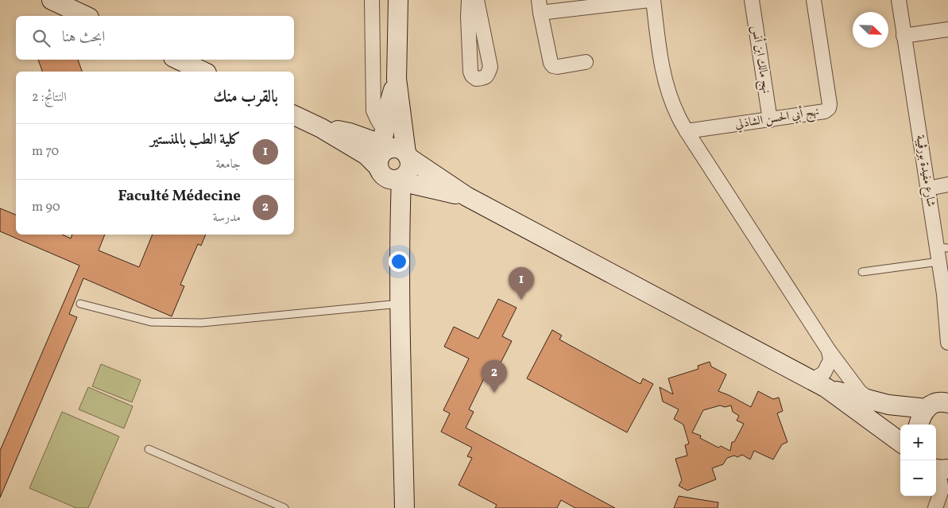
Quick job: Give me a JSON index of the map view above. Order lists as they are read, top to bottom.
{
  "streets": {
    "street": ["نهج مالك ابن أنس", "نهج أبي الحسن الشاذلي", "شارع مفيدة بورڨيبة"]
  },
  "crossings": [
    ["نهج مالك ابن أنس", "نهج أبي الحسن الشاذلي"]
  ],
  "north": "bottom right",
  "page": {
    "search": "ابحث هنا",
    "heading": ["بالقرب منك", "النتائج: 2"],
    "list": [
      {
        "mark": "1",
        "name": "كلية الطب بالمنستير",
        "note": "جامعة",
        "value": "70 m"
      },
      {
        "mark": "2",
        "name": "Faculté Médecine",
        "note": "مدرسة",
        "value": "90 m"
      }
    ],
    "pins": ["1", "2"],
    "map_buttons": ["+", "−"]
  }
}
